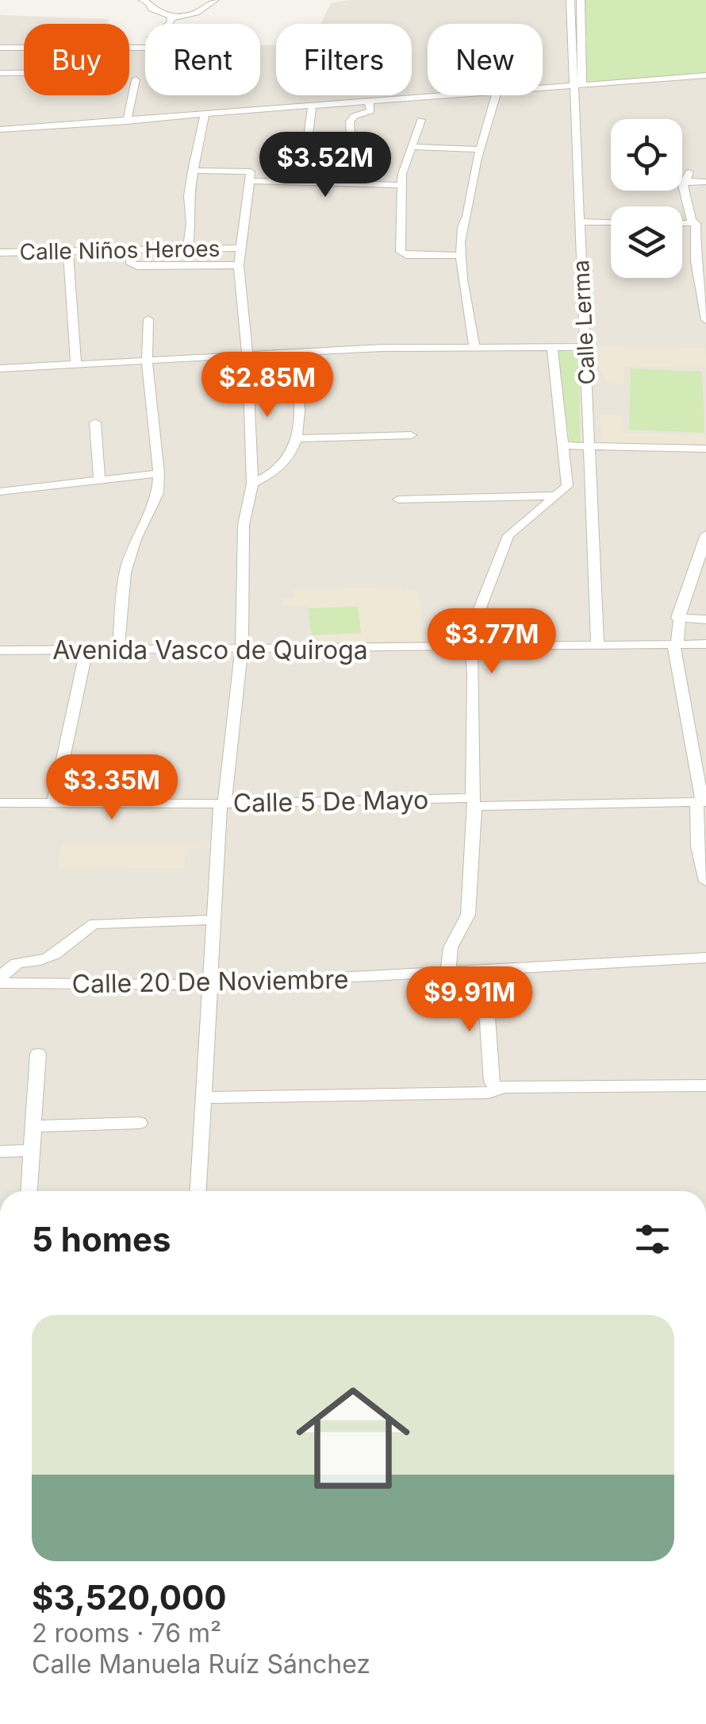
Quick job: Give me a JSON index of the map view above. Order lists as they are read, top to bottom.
{
  "streets": {
    "street": [
      "Calle Niños Heroes",
      "Calle Lerma",
      "Avenida Vasco de Quiroga",
      "Calle 5 De Mayo",
      "Calle 20 De Noviembre"
    ]
  },
  "crossings": [
    ["Calle Lerma", "Avenida Vasco de Quiroga"]
  ],
  "page": {
    "chip": [
      "Buy",
      "Rent",
      "Filters",
      "New"
    ],
    "price": [
      "$3.52M",
      "$2.85M",
      "$3.77M",
      "$3.35M",
      "$9.91M"
    ],
    "heading": "5 homes",
    "list": [
      {
        "name": "$3,520,000",
        "note": "2 rooms · 76 m² · Calle Manuela Ruíz Sánchez"
      }
    ]
  }
}
